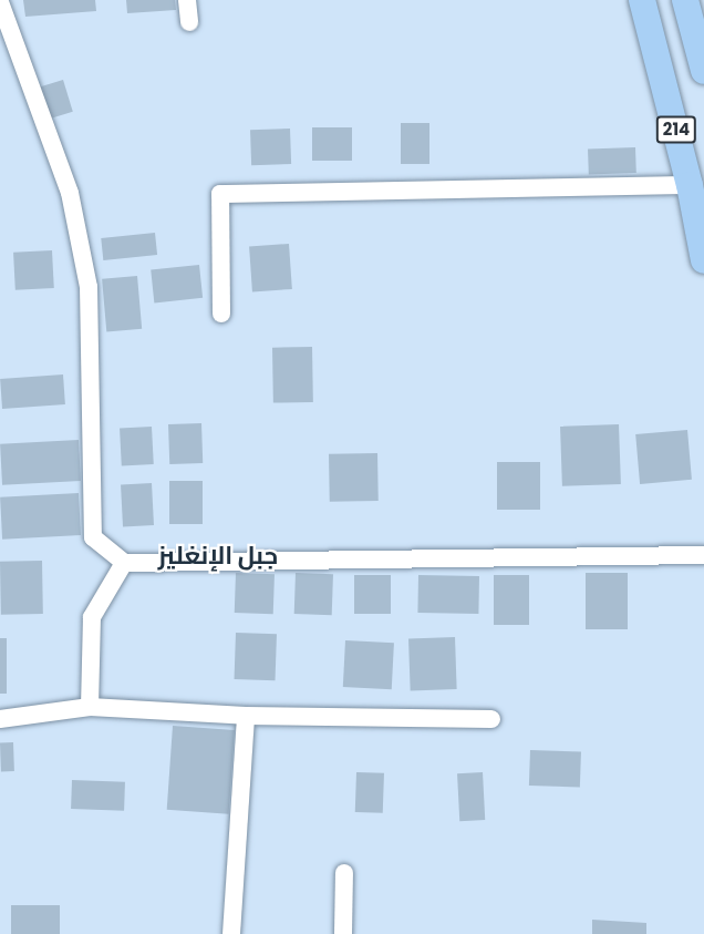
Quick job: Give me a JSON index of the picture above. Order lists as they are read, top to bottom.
{
  "streets": {
    "highway": ["214"]
  },
  "districts": ["جبل الإنغليز"]
}
